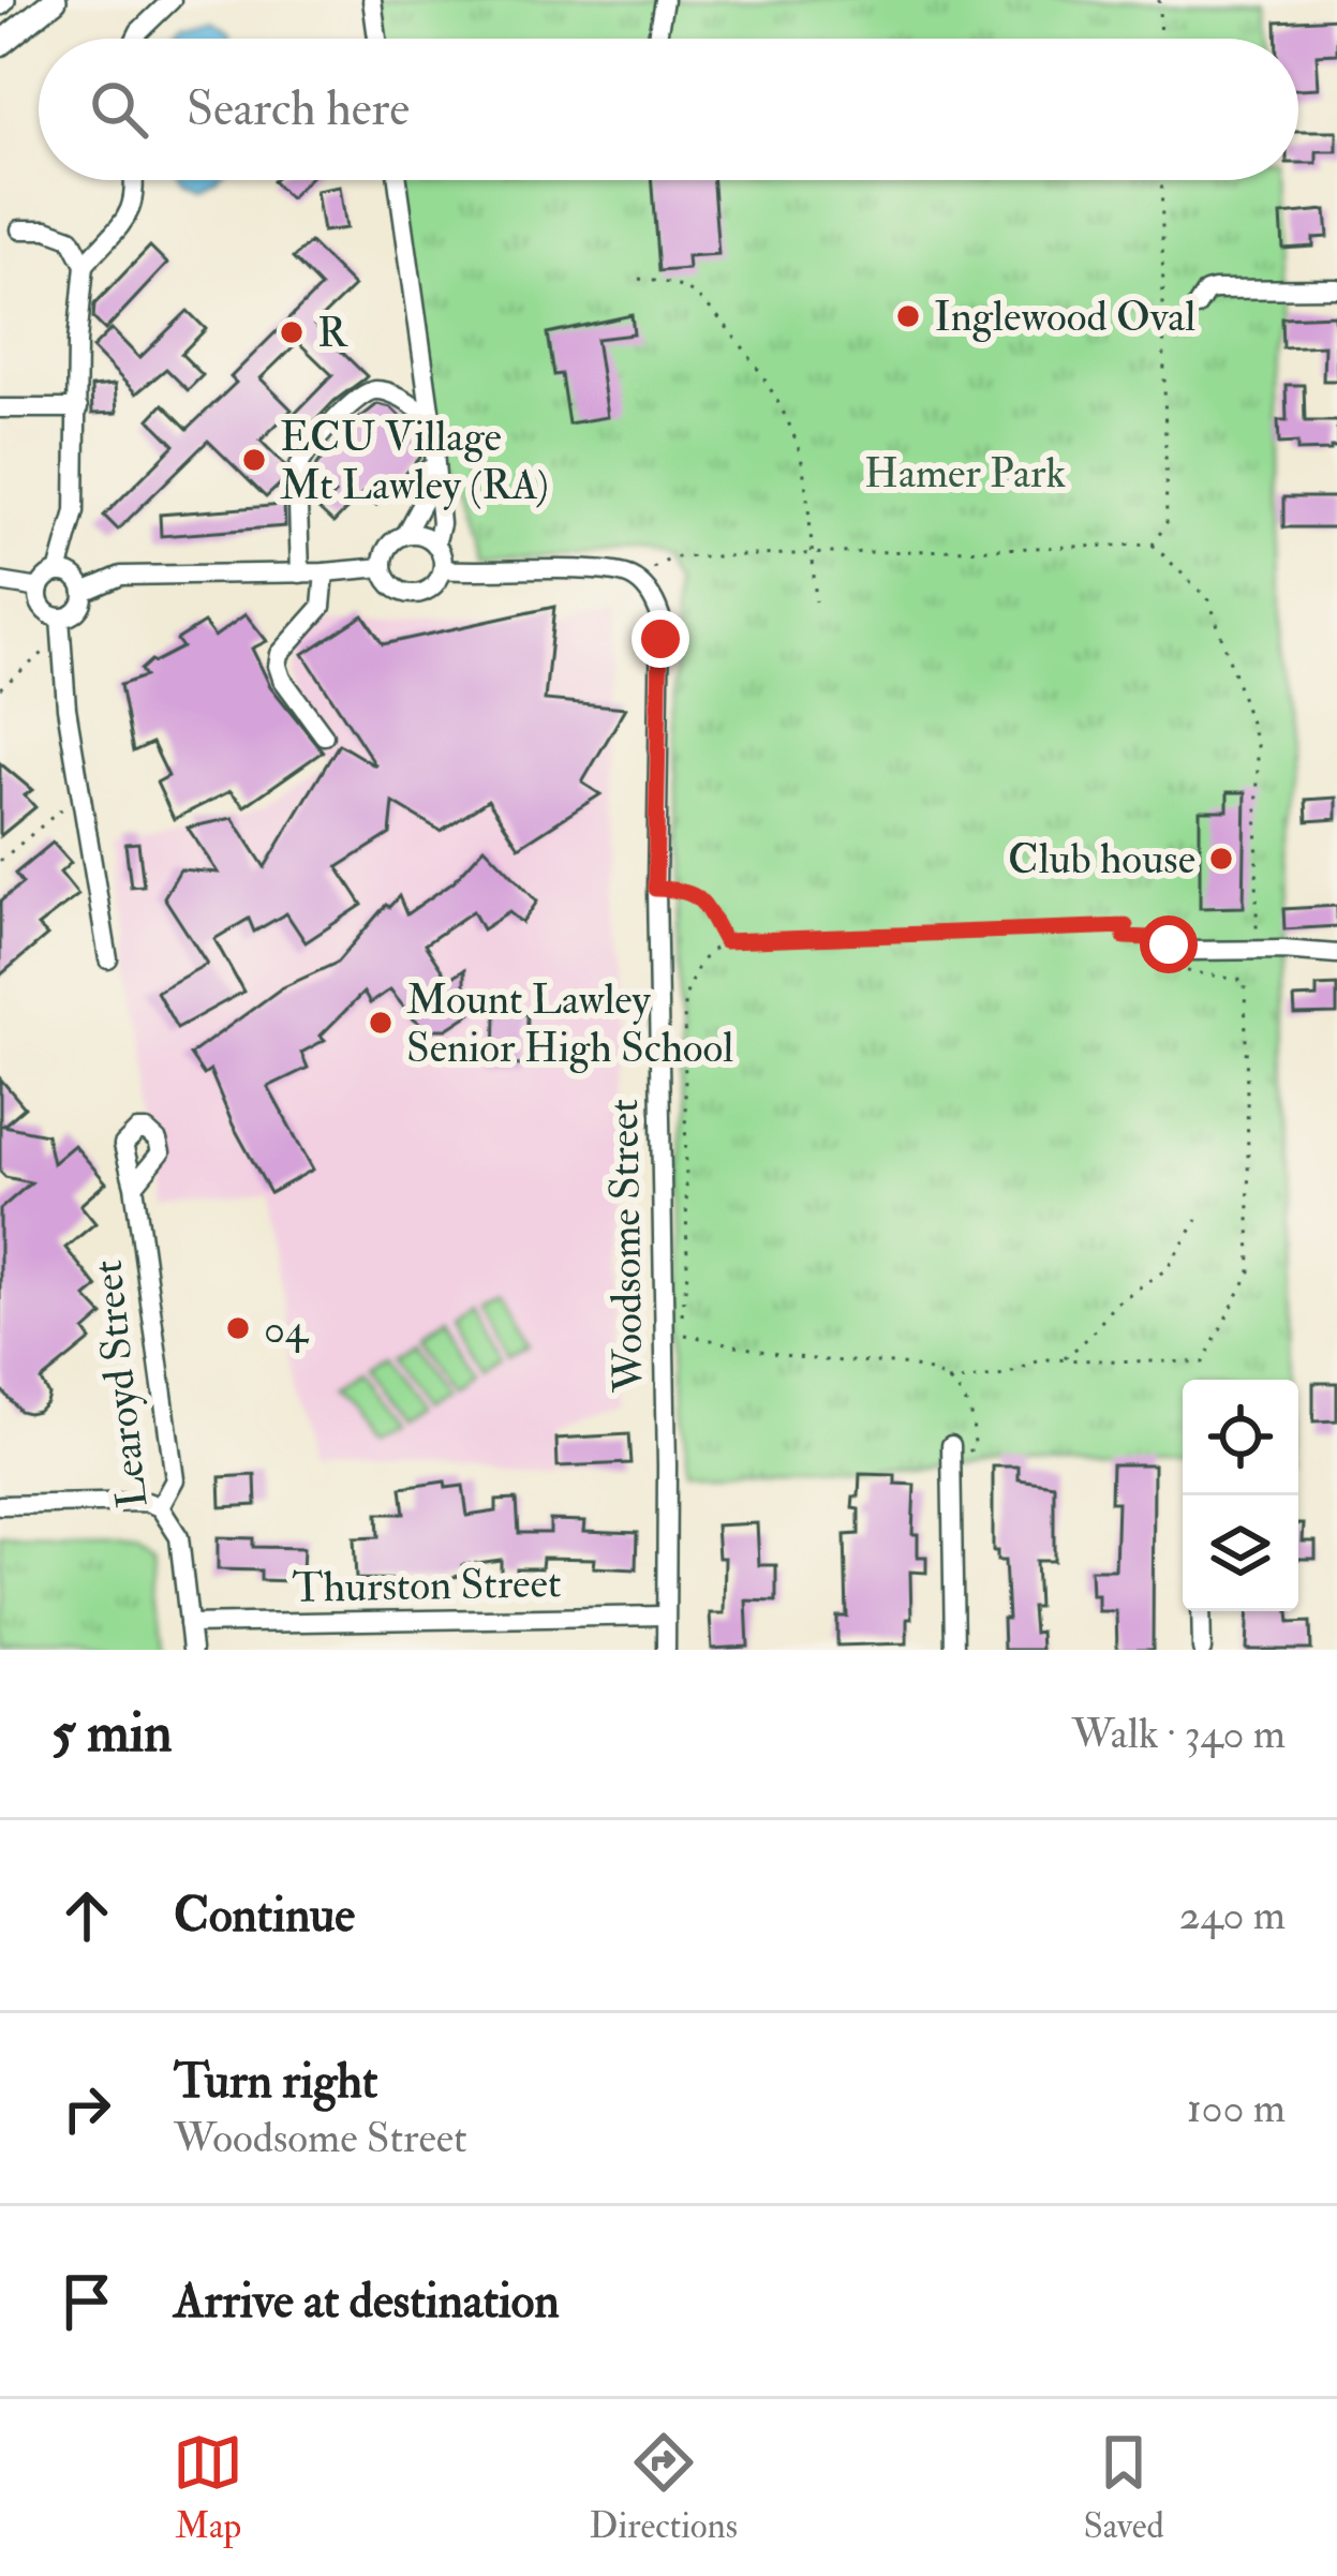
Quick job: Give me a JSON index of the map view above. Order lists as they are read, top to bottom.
{
  "streets": {
    "street": ["Woodsome Street", "Learoyd Street", "Thurston Street"]
  },
  "crossings": [
    ["Woodsome Street", "Thurston Street"],
    ["Learoyd Street", "Thurston Street"]
  ],
  "parks": ["Hamer Park"],
  "places": [
    "Inglewood Oval",
    "R",
    "ECU Village Mt Lawley (RA)",
    "Club house",
    "Mount Lawley Senior High School",
    "04"
  ],
  "page": {
    "search": "Search here",
    "heading": ["5 min", "Walk · 340 m"],
    "list": [
      ["Continue", "240 m"],
      ["Turn right", "Woodsome Street", "100 m"],
      "Arrive at destination"
    ],
    "nav": ["Map", "Directions", "Saved"]
  }
}
